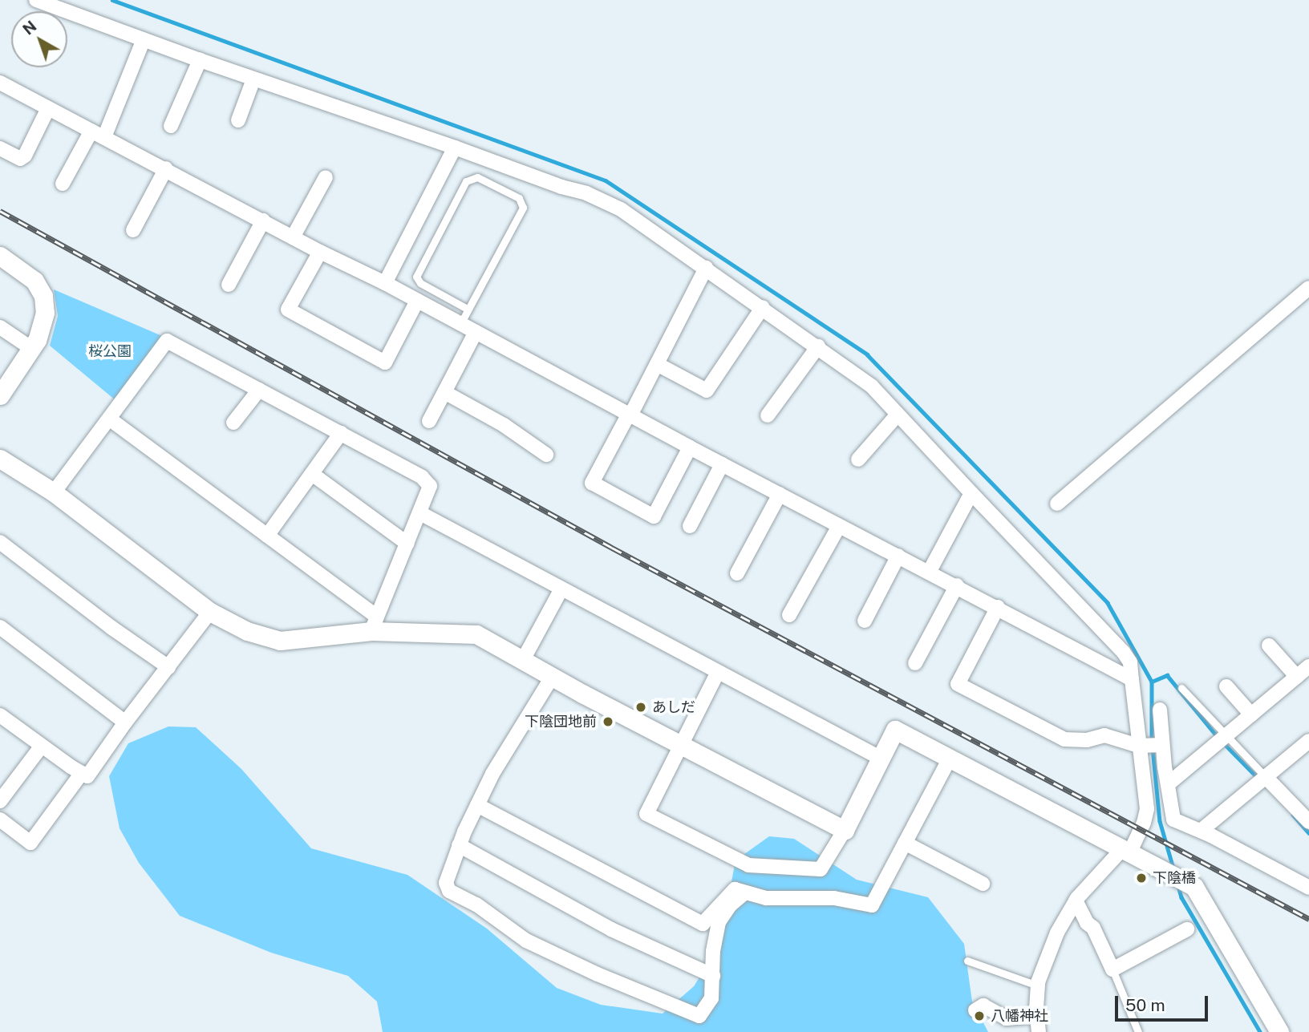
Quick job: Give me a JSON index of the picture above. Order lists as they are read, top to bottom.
{
  "parks": ["桜公園"],
  "places": [
    "あしだ",
    "下陰団地前",
    "下陰橋",
    "八幡神社"
  ],
  "scale_bar": "50 m",
  "north": "top left"
}
